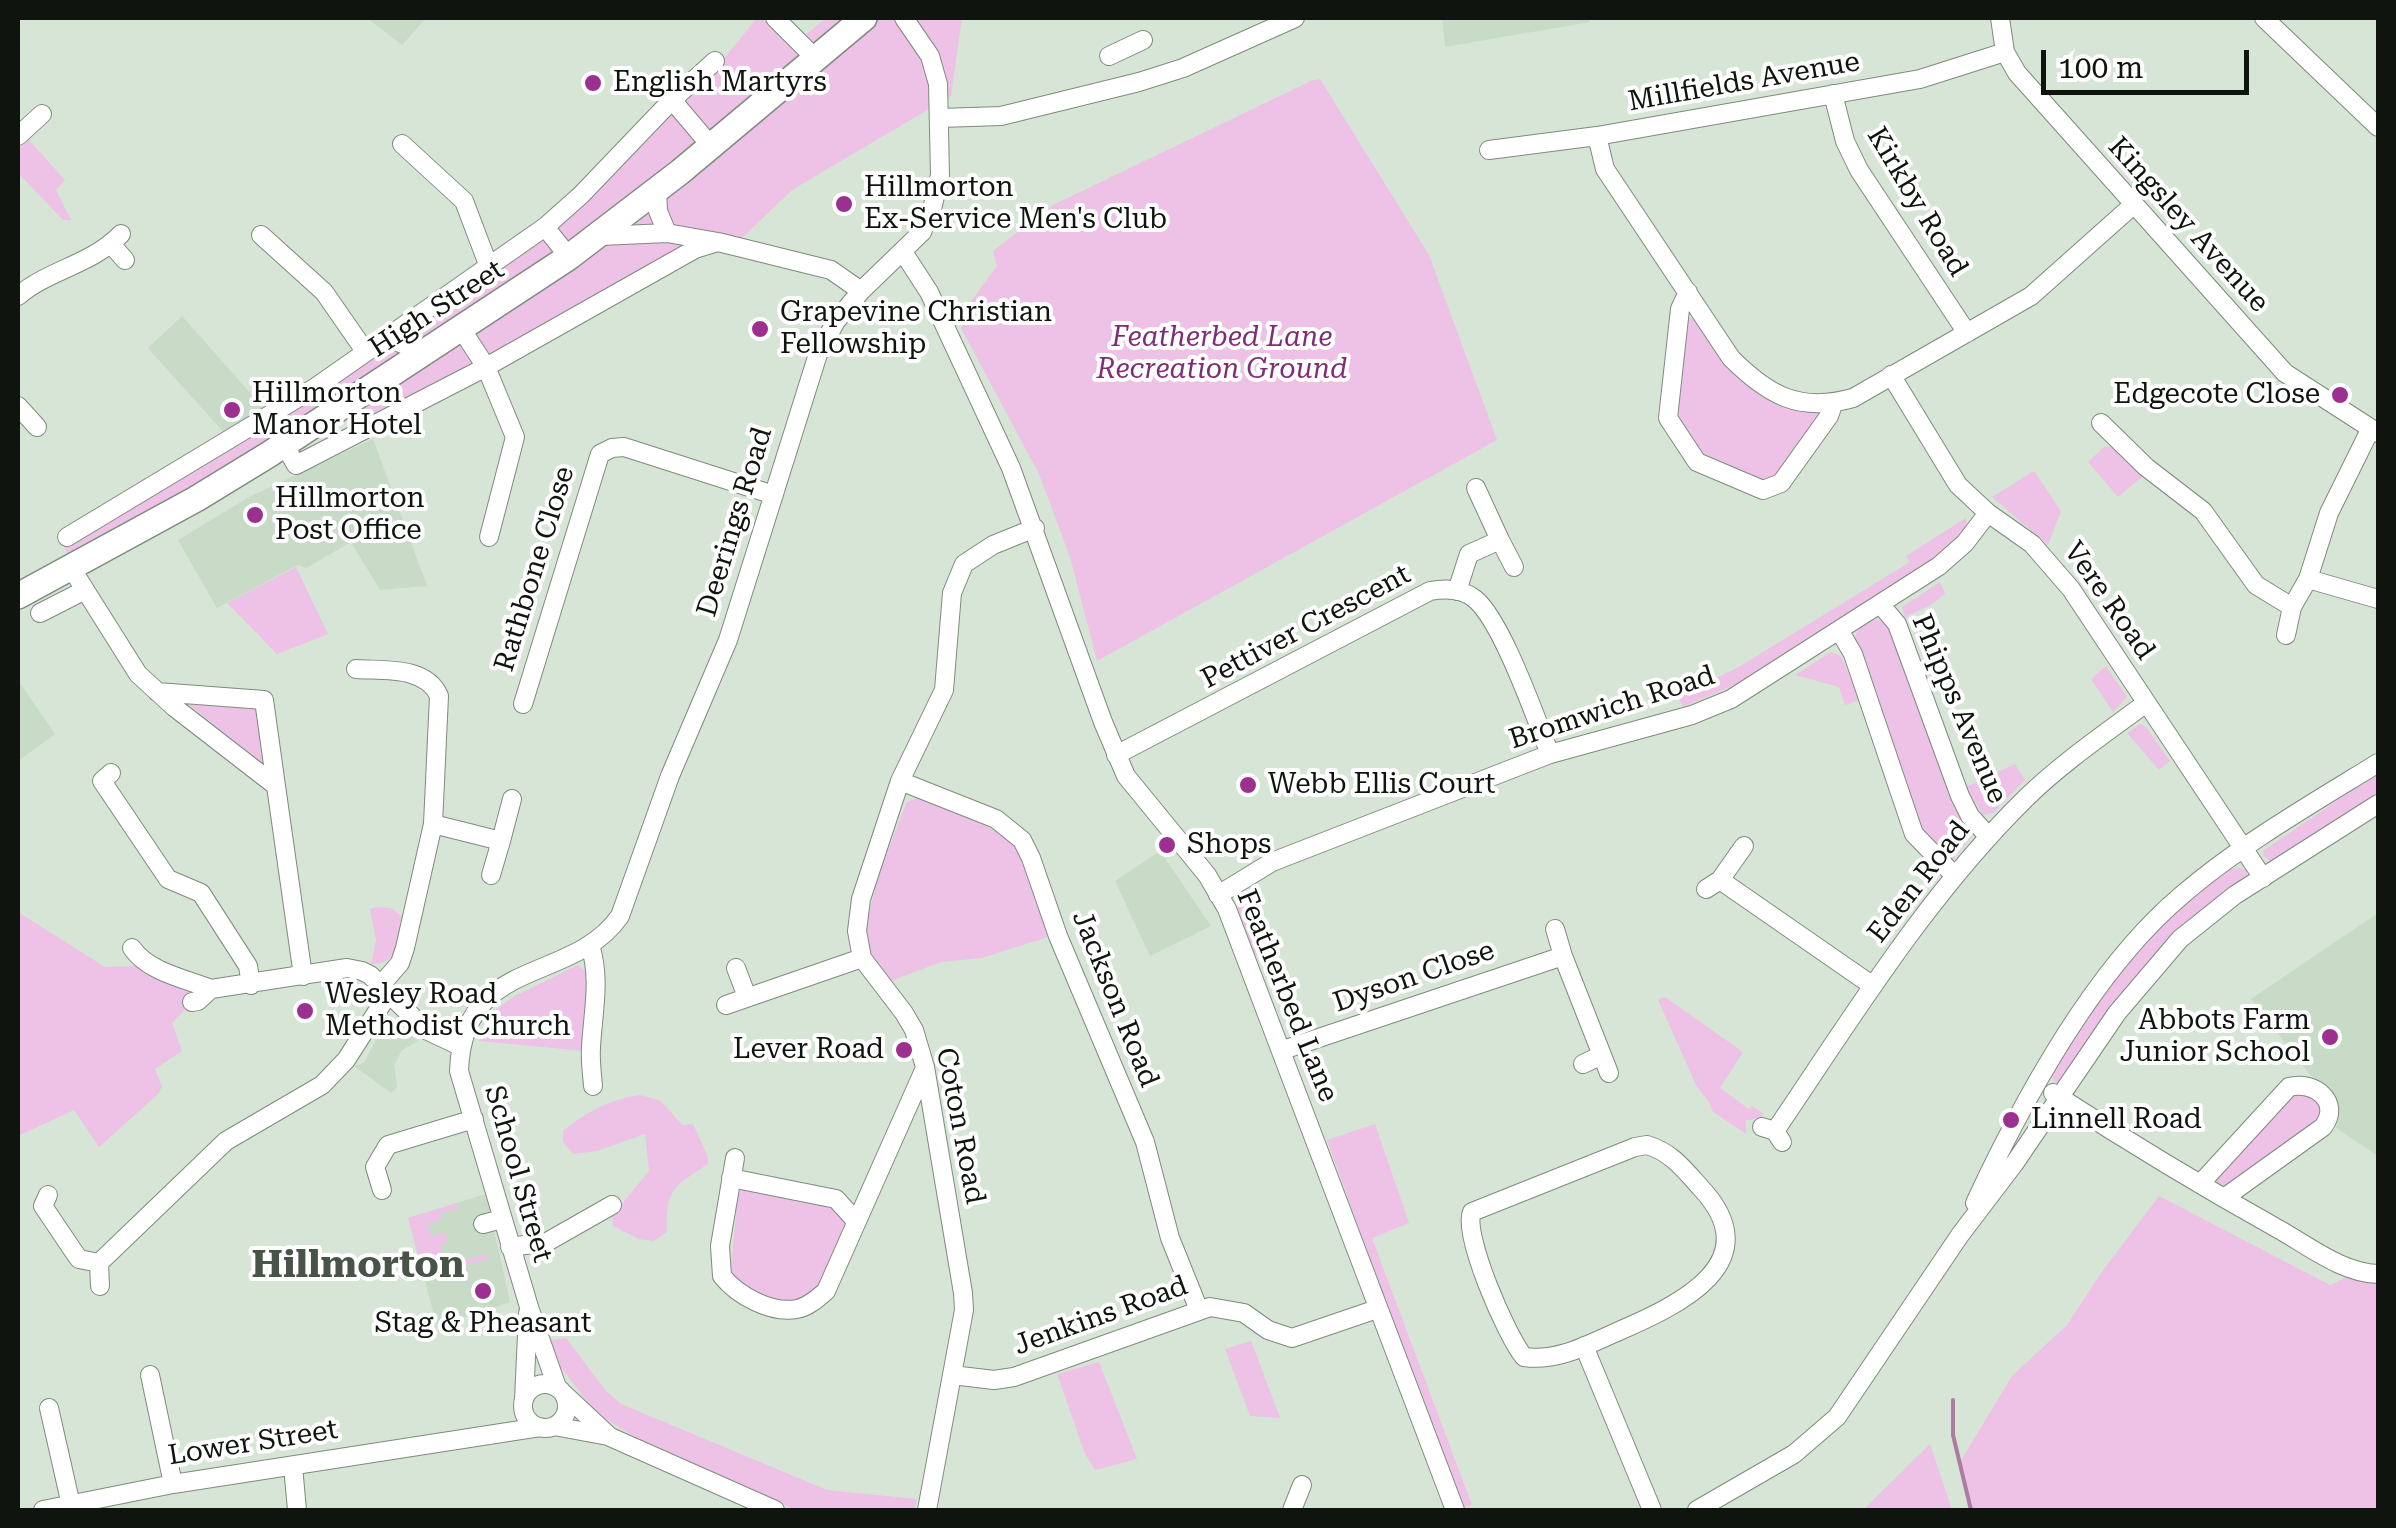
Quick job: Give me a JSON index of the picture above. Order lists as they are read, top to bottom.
{
  "streets": {
    "highway": ["High Street"],
    "street": [
      "Millfields Avenue",
      "Kirkby Road",
      "Kingsley Avenue",
      "Deerings Road",
      "Rathbone Close",
      "Vere Road",
      "Pettiver Crescent",
      "Bromwich Road",
      "Phipps Avenue",
      "Eden Road",
      "Dyson Close",
      "Featherbed Lane",
      "Jackson Road",
      "Coton Road",
      "School Street",
      "Jenkins Road",
      "Lower Street"
    ]
  },
  "crossings": [
    ["Millfields Avenue", "Kirkby Road"],
    ["Millfields Avenue", "Kingsley Avenue"],
    ["Deerings Road", "Rathbone Close"],
    ["Deerings Road", "Featherbed Lane"],
    ["Deerings Road", "School Street"],
    ["Vere Road", "Bromwich Road"],
    ["Vere Road", "Eden Road"],
    ["Pettiver Crescent", "Featherbed Lane"],
    ["Bromwich Road", "Phipps Avenue"],
    ["Bromwich Road", "Featherbed Lane"],
    ["Phipps Avenue", "Eden Road"],
    ["Dyson Close", "Featherbed Lane"],
    ["Featherbed Lane", "Jenkins Road"],
    ["Jackson Road", "Jenkins Road"],
    ["Coton Road", "Jenkins Road"],
    ["School Street", "Lower Street"]
  ],
  "districts": ["Hillmorton"],
  "parks": ["Featherbed Lane Recreation Ground"],
  "places": [
    "English Martyrs",
    "Hillmorton Ex-Service Men's Club",
    "Grapevine Christian Fellowship",
    "Edgecote Close",
    "Hillmorton Manor Hotel",
    "Hillmorton Post Office",
    "Webb Ellis Court",
    "Shops",
    "Wesley Road Methodist Church",
    "Abbots Farm Junior School",
    "Lever Road",
    "Linnell Road",
    "Stag & Pheasant"
  ],
  "scale_bar": "100 m"
}
